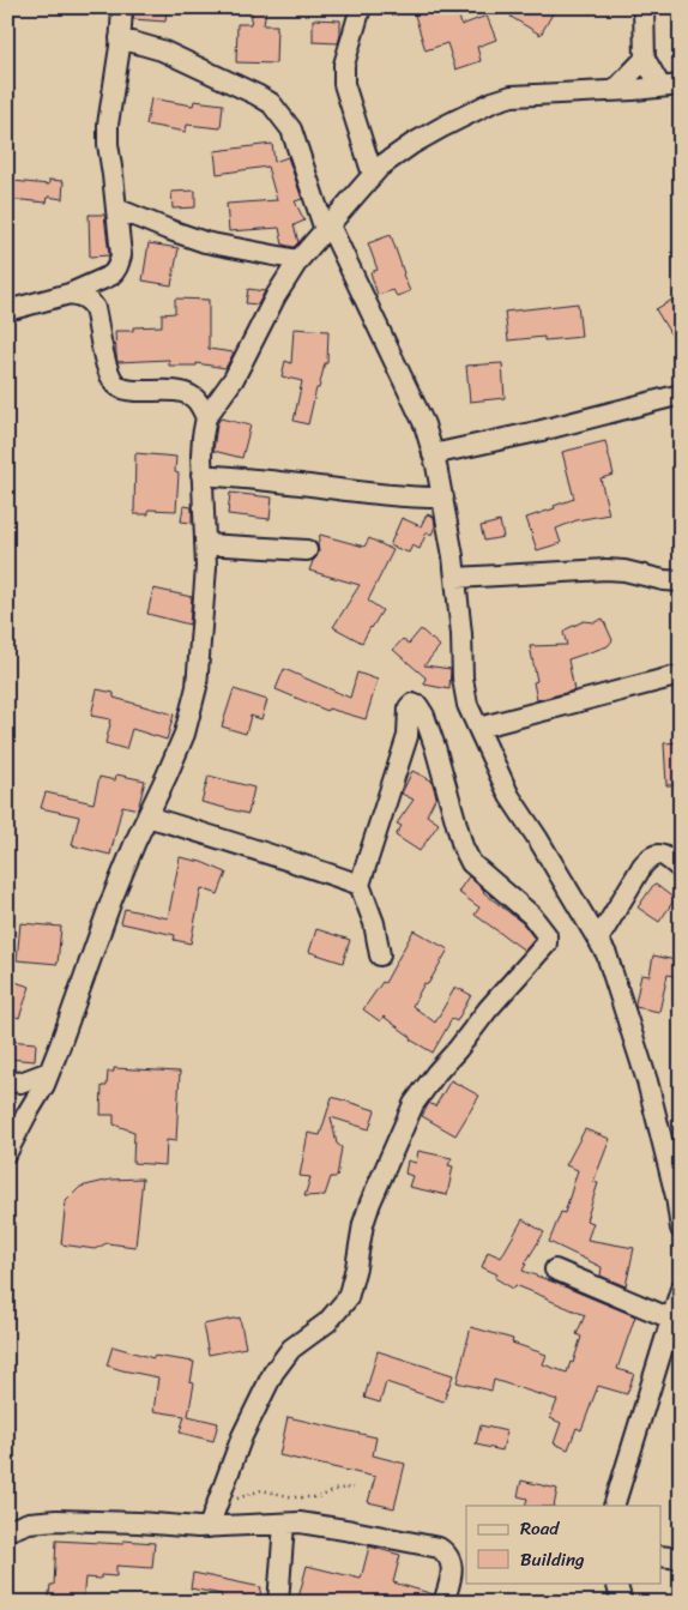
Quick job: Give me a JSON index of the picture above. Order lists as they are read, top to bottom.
{
  "legend": ["Road", "Building"]
}
